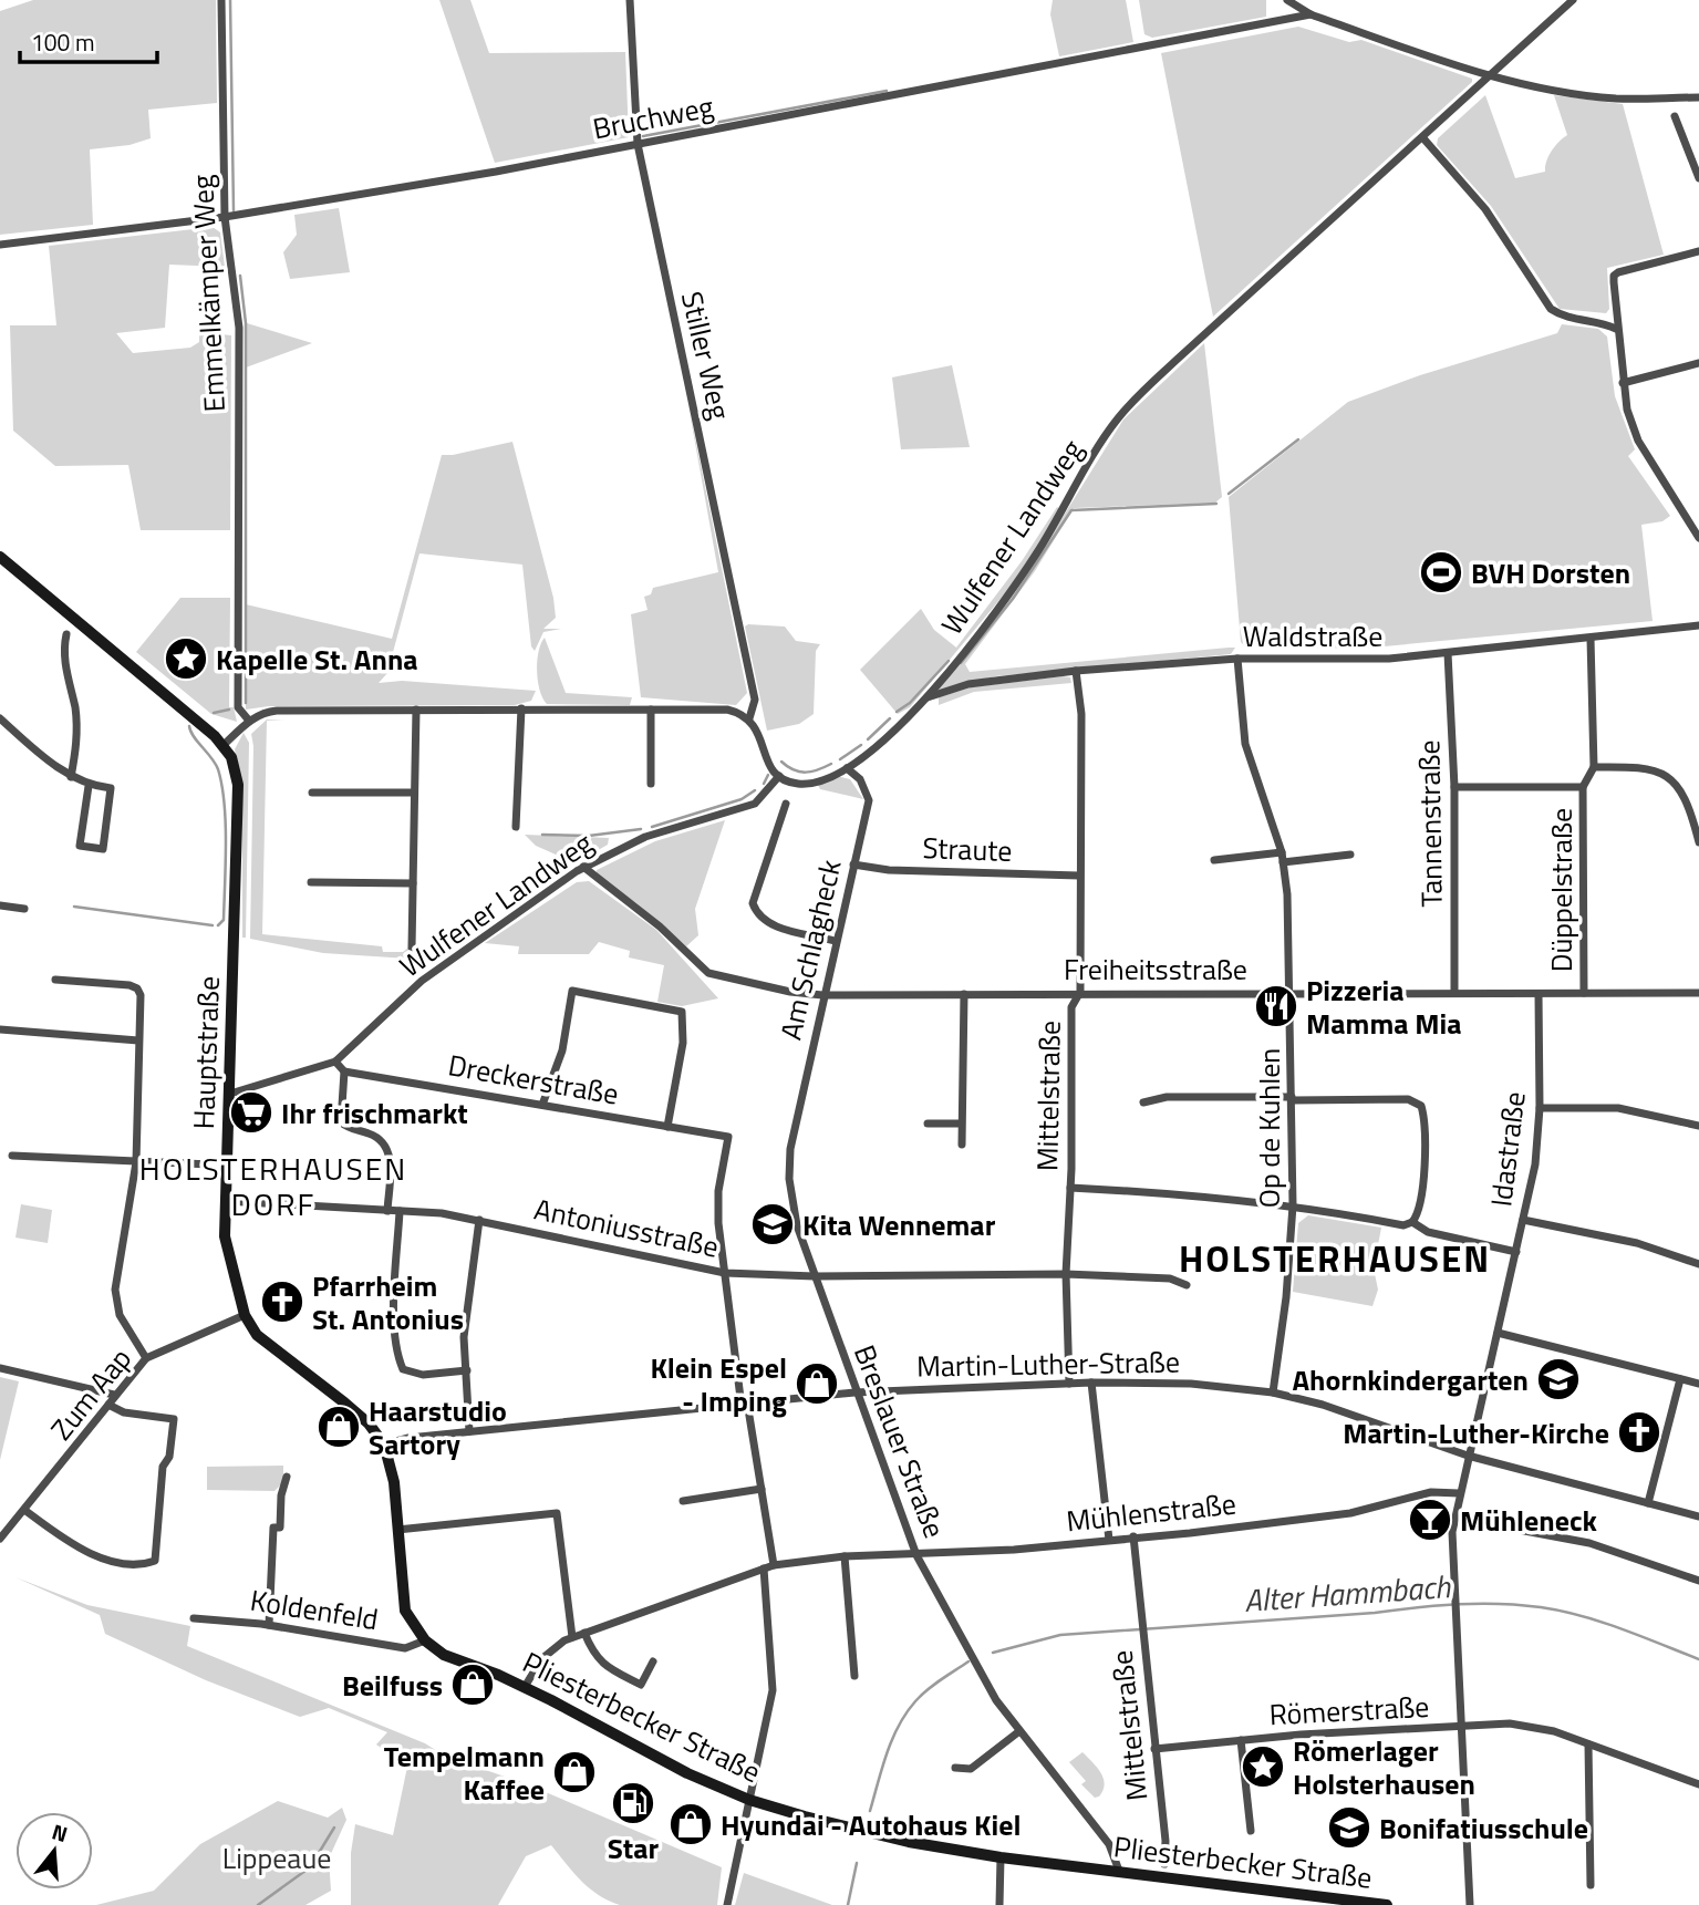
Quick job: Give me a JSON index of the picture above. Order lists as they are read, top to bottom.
{
  "streets": {
    "main road": ["Hauptstraße", "Pliesterbecker Straße"],
    "street": [
      "Bruchweg",
      "Emmelkämper Weg",
      "Stiller Weg",
      "Wulfener Landweg",
      "Waldstraße",
      "Tannenstraße",
      "Straute",
      "Düppelstraße",
      "Am Schlagheck",
      "Freiheitsstraße",
      "Dreckerstraße",
      "Mittelstraße",
      "Op de Kuhlen",
      "Idastraße",
      "Antoniusstraße",
      "Martin-Luther-Straße",
      "Zum Aap",
      "Breslauer Straße",
      "Mühlenstraße",
      "Koldenfeld",
      "Römerstraße"
    ]
  },
  "crossings": [
    ["Bruchweg", "Emmelkämper Weg"],
    ["Bruchweg", "Stiller Weg"],
    ["Wulfener Landweg", "Waldstraße"],
    ["Wulfener Landweg", "Am Schlagheck"],
    ["Wulfener Landweg", "Freiheitsstraße"],
    ["Wulfener Landweg", "Hauptstraße"],
    ["Waldstraße", "Tannenstraße"],
    ["Waldstraße", "Mittelstraße"],
    ["Waldstraße", "Op de Kuhlen"],
    ["Tannenstraße", "Freiheitsstraße"],
    ["Straute", "Am Schlagheck"],
    ["Straute", "Mittelstraße"],
    ["Düppelstraße", "Freiheitsstraße"],
    ["Am Schlagheck", "Freiheitsstraße"],
    ["Am Schlagheck", "Breslauer Straße"],
    ["Freiheitsstraße", "Mittelstraße"],
    ["Freiheitsstraße", "Op de Kuhlen"],
    ["Freiheitsstraße", "Idastraße"],
    ["Hauptstraße", "Antoniusstraße"],
    ["Hauptstraße", "Martin-Luther-Straße"],
    ["Hauptstraße", "Zum Aap"],
    ["Hauptstraße", "Koldenfeld"],
    ["Hauptstraße", "Pliesterbecker Straße"],
    ["Dreckerstraße", "Antoniusstraße"],
    ["Mittelstraße", "Antoniusstraße"],
    ["Mittelstraße", "Martin-Luther-Straße"],
    ["Mittelstraße", "Mühlenstraße"],
    ["Mittelstraße", "Römerstraße"],
    ["Op de Kuhlen", "Martin-Luther-Straße"],
    ["Idastraße", "Martin-Luther-Straße"],
    ["Idastraße", "Mühlenstraße"],
    ["Idastraße", "Römerstraße"],
    ["Antoniusstraße", "Breslauer Straße"],
    ["Martin-Luther-Straße", "Breslauer Straße"],
    ["Breslauer Straße", "Mühlenstraße"],
    ["Breslauer Straße", "Pliesterbecker Straße"],
    ["Mühlenstraße", "Pliesterbecker Straße"]
  ],
  "districts": ["HOLSTERHAUSEN DORF", "HOLSTERHAUSEN"],
  "water": ["Alter Hammbach"],
  "parks": ["Lippeaue"],
  "places": {
    "sports": ["BVH Dorsten"],
    "place": ["Kapelle St. Anna", "Römerlager Holsterhausen"],
    "restaurant": ["Pizzeria Mamma Mia"],
    "supermarket": ["Ihr frischmarkt"],
    "school or university": ["Kita Wennemar", "Ahornkindergarten", "Bonifatiusschule"],
    "church": ["Pfarrheim St. Antonius", "Martin-Luther-Kirche"],
    "shop": [
      "Klein Espel - Imping",
      "Haarstudio Sartory",
      "Beilfuss",
      "Tempelmann Kaffee",
      "Hyundai - Autohaus Kiel"
    ],
    "bar": ["Mühleneck"],
    "fuel station": ["Star"]
  },
  "scale_bar": "100 m",
  "north": "top"
}
